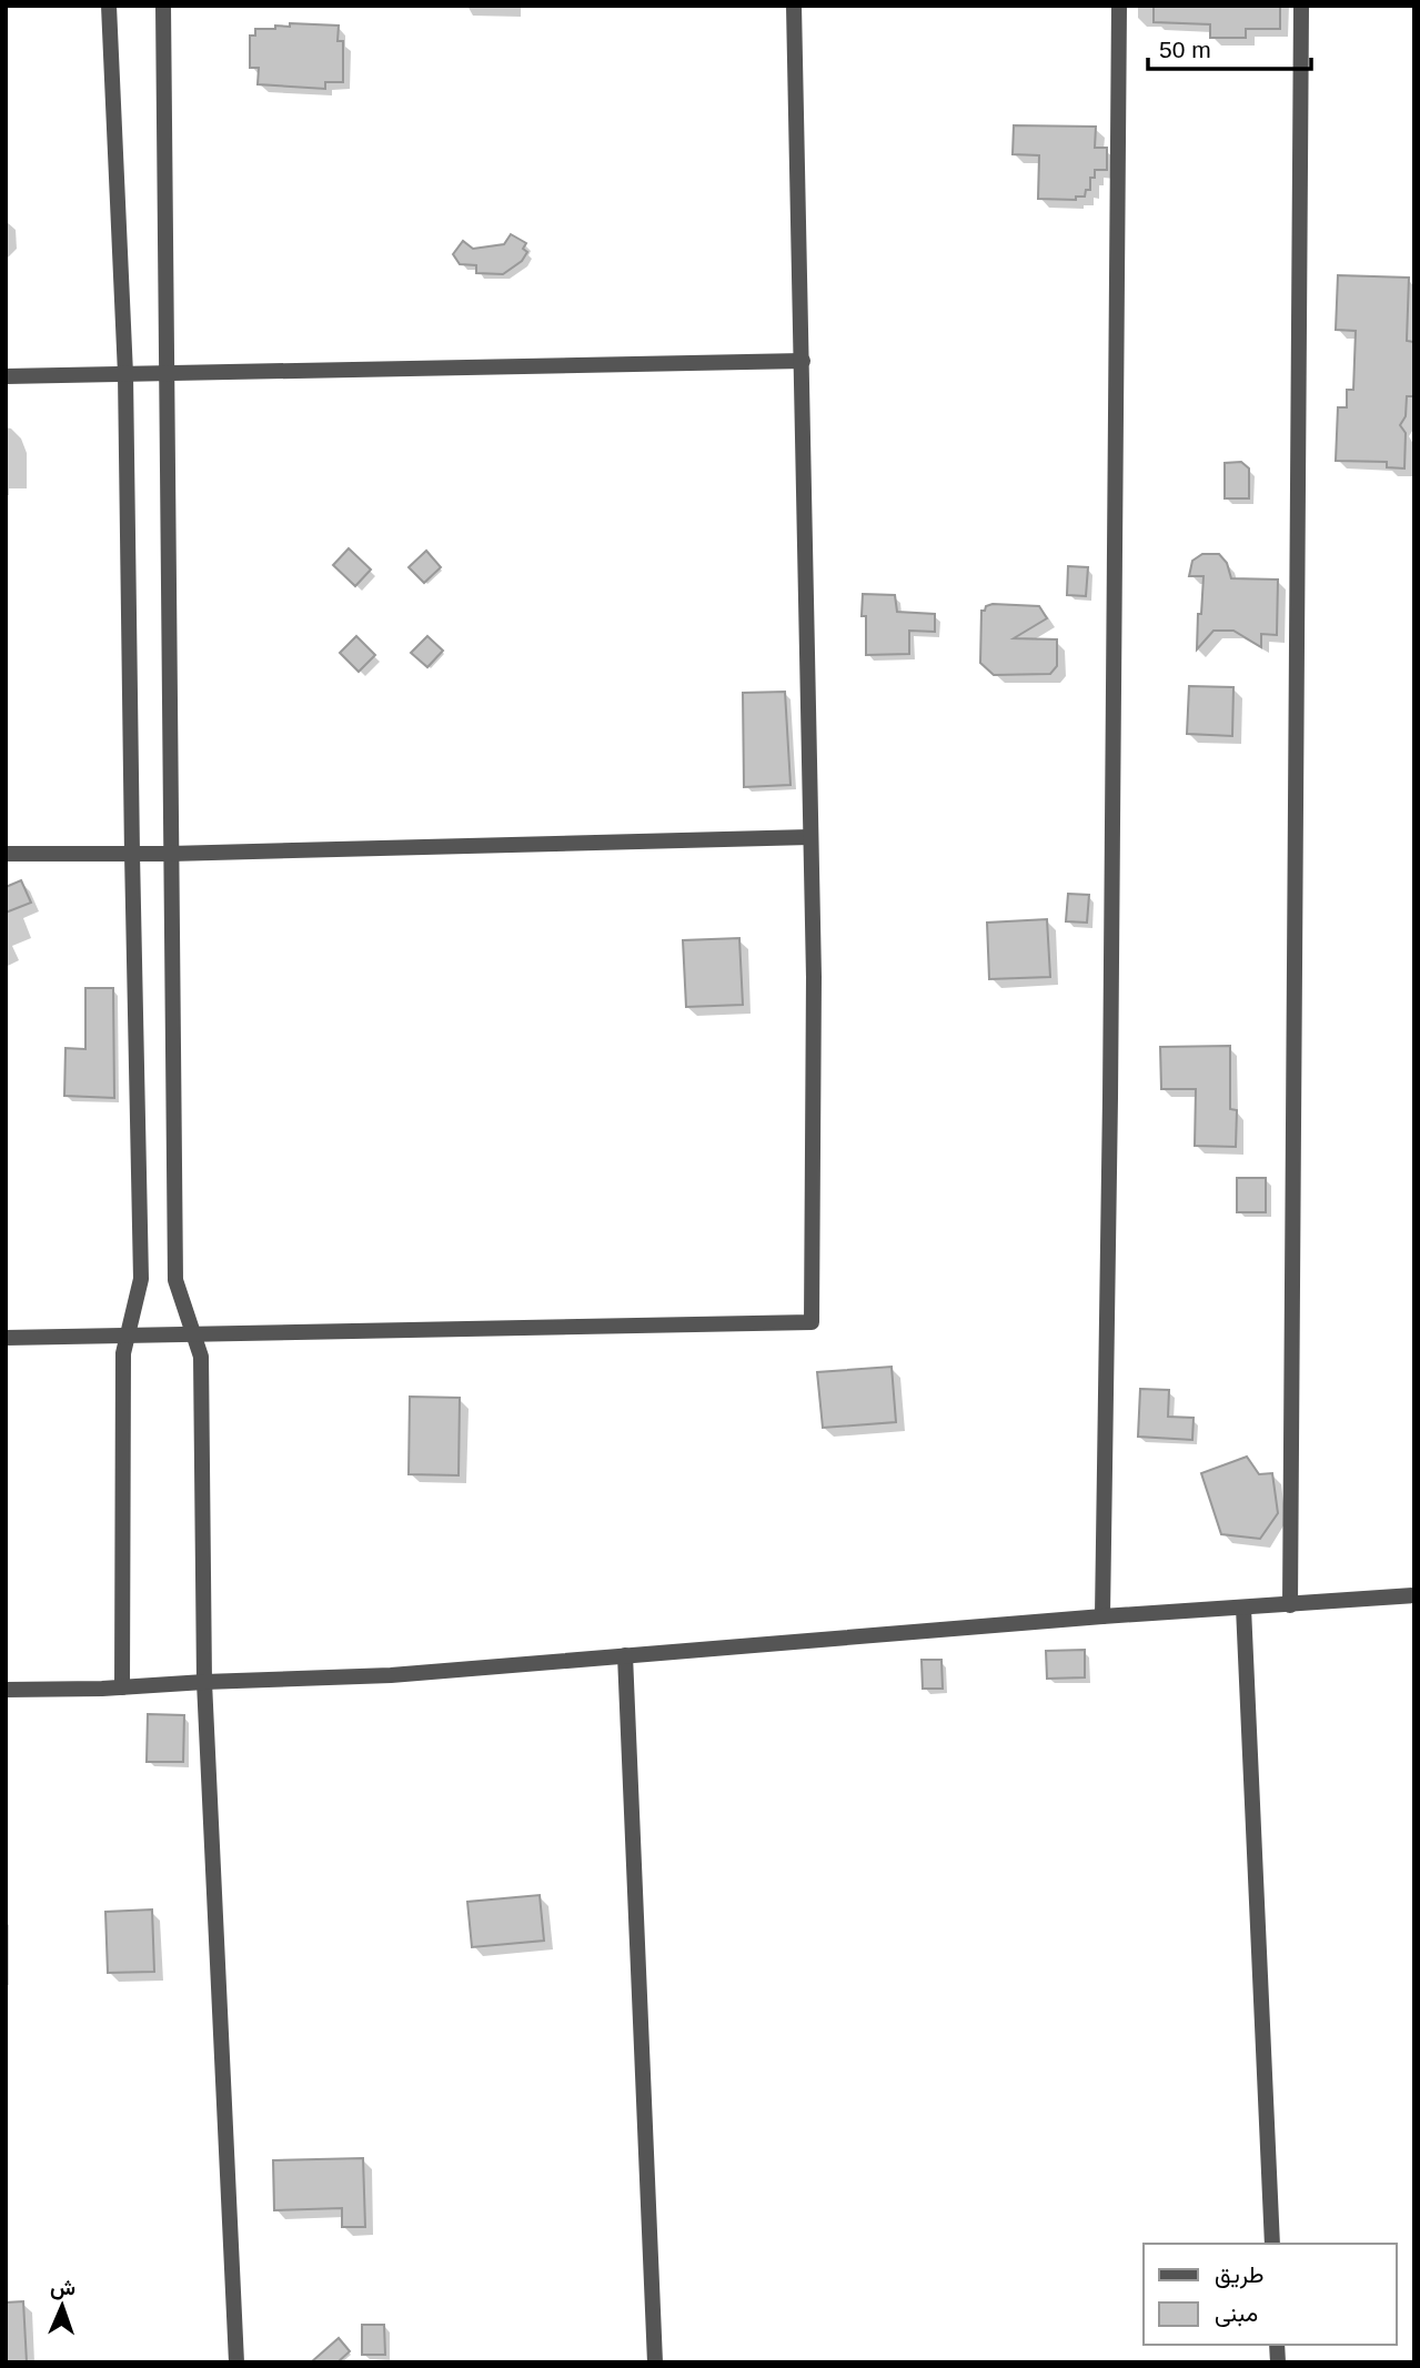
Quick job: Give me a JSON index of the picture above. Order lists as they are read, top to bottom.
{
  "legend": ["طريق", "مبنى"],
  "scale_bar": "50 m",
  "north": "top"
}
